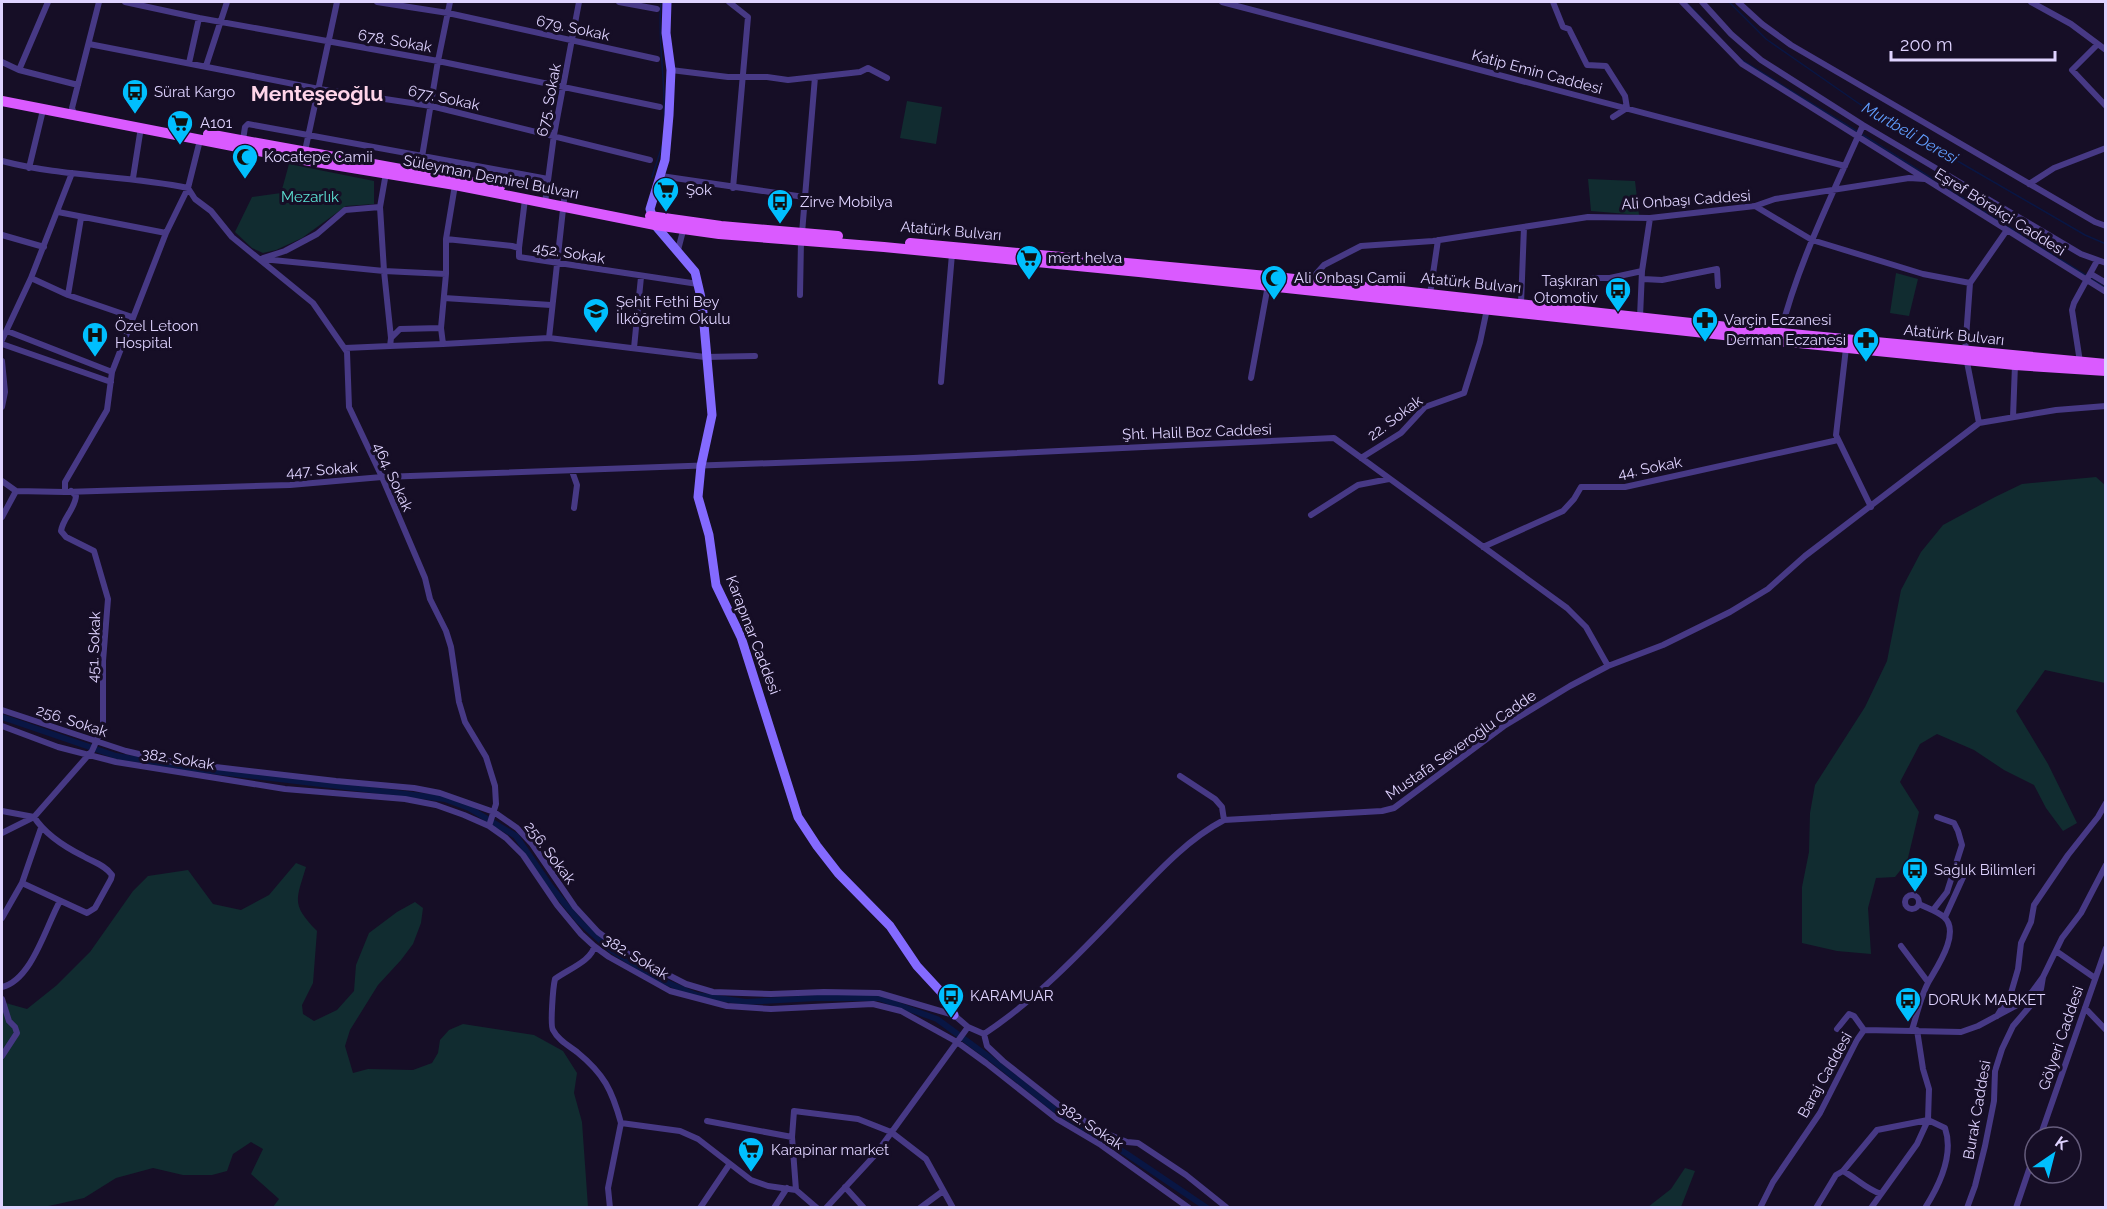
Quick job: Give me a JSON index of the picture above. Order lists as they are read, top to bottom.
{
  "streets": {
    "main road": ["Süleyman Demirel Bulvarı", "Atatürk Bulvarı"],
    "street": [
      "679. Sokak",
      "678. Sokak",
      "Katip Emin Caddesi",
      "677. Sokak",
      "675. Sokak",
      "Ali Onbaşı Caddesi",
      "Eşref Börekçi Caddesi",
      "452. Sokak",
      "22. Sokak",
      "Şht. Halil Boz Caddesi",
      "44. Sokak",
      "447. Sokak",
      "464. Sokak",
      "Karapınar Caddesi",
      "451. Sokak",
      "256. Sokak",
      "Mustafa Severoğlu Cadde",
      "382. Sokak",
      "Gölyeri Caddesi",
      "Baraj Caddesi",
      "Burak Caddesi"
    ]
  },
  "crossings": [
    ["679. Sokak", "675. Sokak"],
    ["678. Sokak", "675. Sokak"],
    ["677. Sokak", "675. Sokak"],
    ["675. Sokak", "Süleyman Demirel Bulvarı"],
    ["Süleyman Demirel Bulvarı", "Atatürk Bulvarı"],
    ["Süleyman Demirel Bulvarı", "Karapınar Caddesi"],
    ["Ali Onbaşı Caddesi", "Atatürk Bulvarı"],
    ["Atatürk Bulvarı", "22. Sokak"],
    ["Atatürk Bulvarı", "Karapınar Caddesi"],
    ["452. Sokak", "Karapınar Caddesi"],
    ["22. Sokak", "Şht. Halil Boz Caddesi"],
    ["Şht. Halil Boz Caddesi", "44. Sokak"],
    ["Şht. Halil Boz Caddesi", "447. Sokak"],
    ["Şht. Halil Boz Caddesi", "Karapınar Caddesi"],
    ["Şht. Halil Boz Caddesi", "Mustafa Severoğlu Cadde"],
    ["447. Sokak", "464. Sokak"],
    ["447. Sokak", "Karapınar Caddesi"],
    ["447. Sokak", "451. Sokak"],
    ["464. Sokak", "256. Sokak"],
    ["464. Sokak", "382. Sokak"],
    ["Karapınar Caddesi", "256. Sokak"],
    ["451. Sokak", "256. Sokak"],
    ["451. Sokak", "382. Sokak"],
    ["256. Sokak", "Mustafa Severoğlu Cadde"],
    ["256. Sokak", "382. Sokak"],
    ["Baraj Caddesi", "Burak Caddesi"]
  ],
  "districts": ["Menteşeoğlu"],
  "water": ["Murtbeli Deresi"],
  "parks": ["Mezarlık"],
  "places": {
    "bus stop": [
      "Sürat Kargo",
      "Zirve Mobilya",
      "Taşkıran Otomotiv",
      "Sağlık Bilimleri",
      "KARAMUAR",
      "DORUK MARKET"
    ],
    "supermarket": [
      "A101",
      "Şok",
      "mert helva",
      "Karapinar market"
    ],
    "mosque": ["Kocatepe Camii", "Ali Onbaşı Camii"],
    "school or university": ["Şehit Fethi Bey İlköğretim Okulu"],
    "pharmacy": ["Varçin Eczanesi", "Derman Eczanesi"],
    "hospital": ["Özel Letoon Hospital"]
  },
  "scale_bar": "200 m",
  "north": "top right"
}
